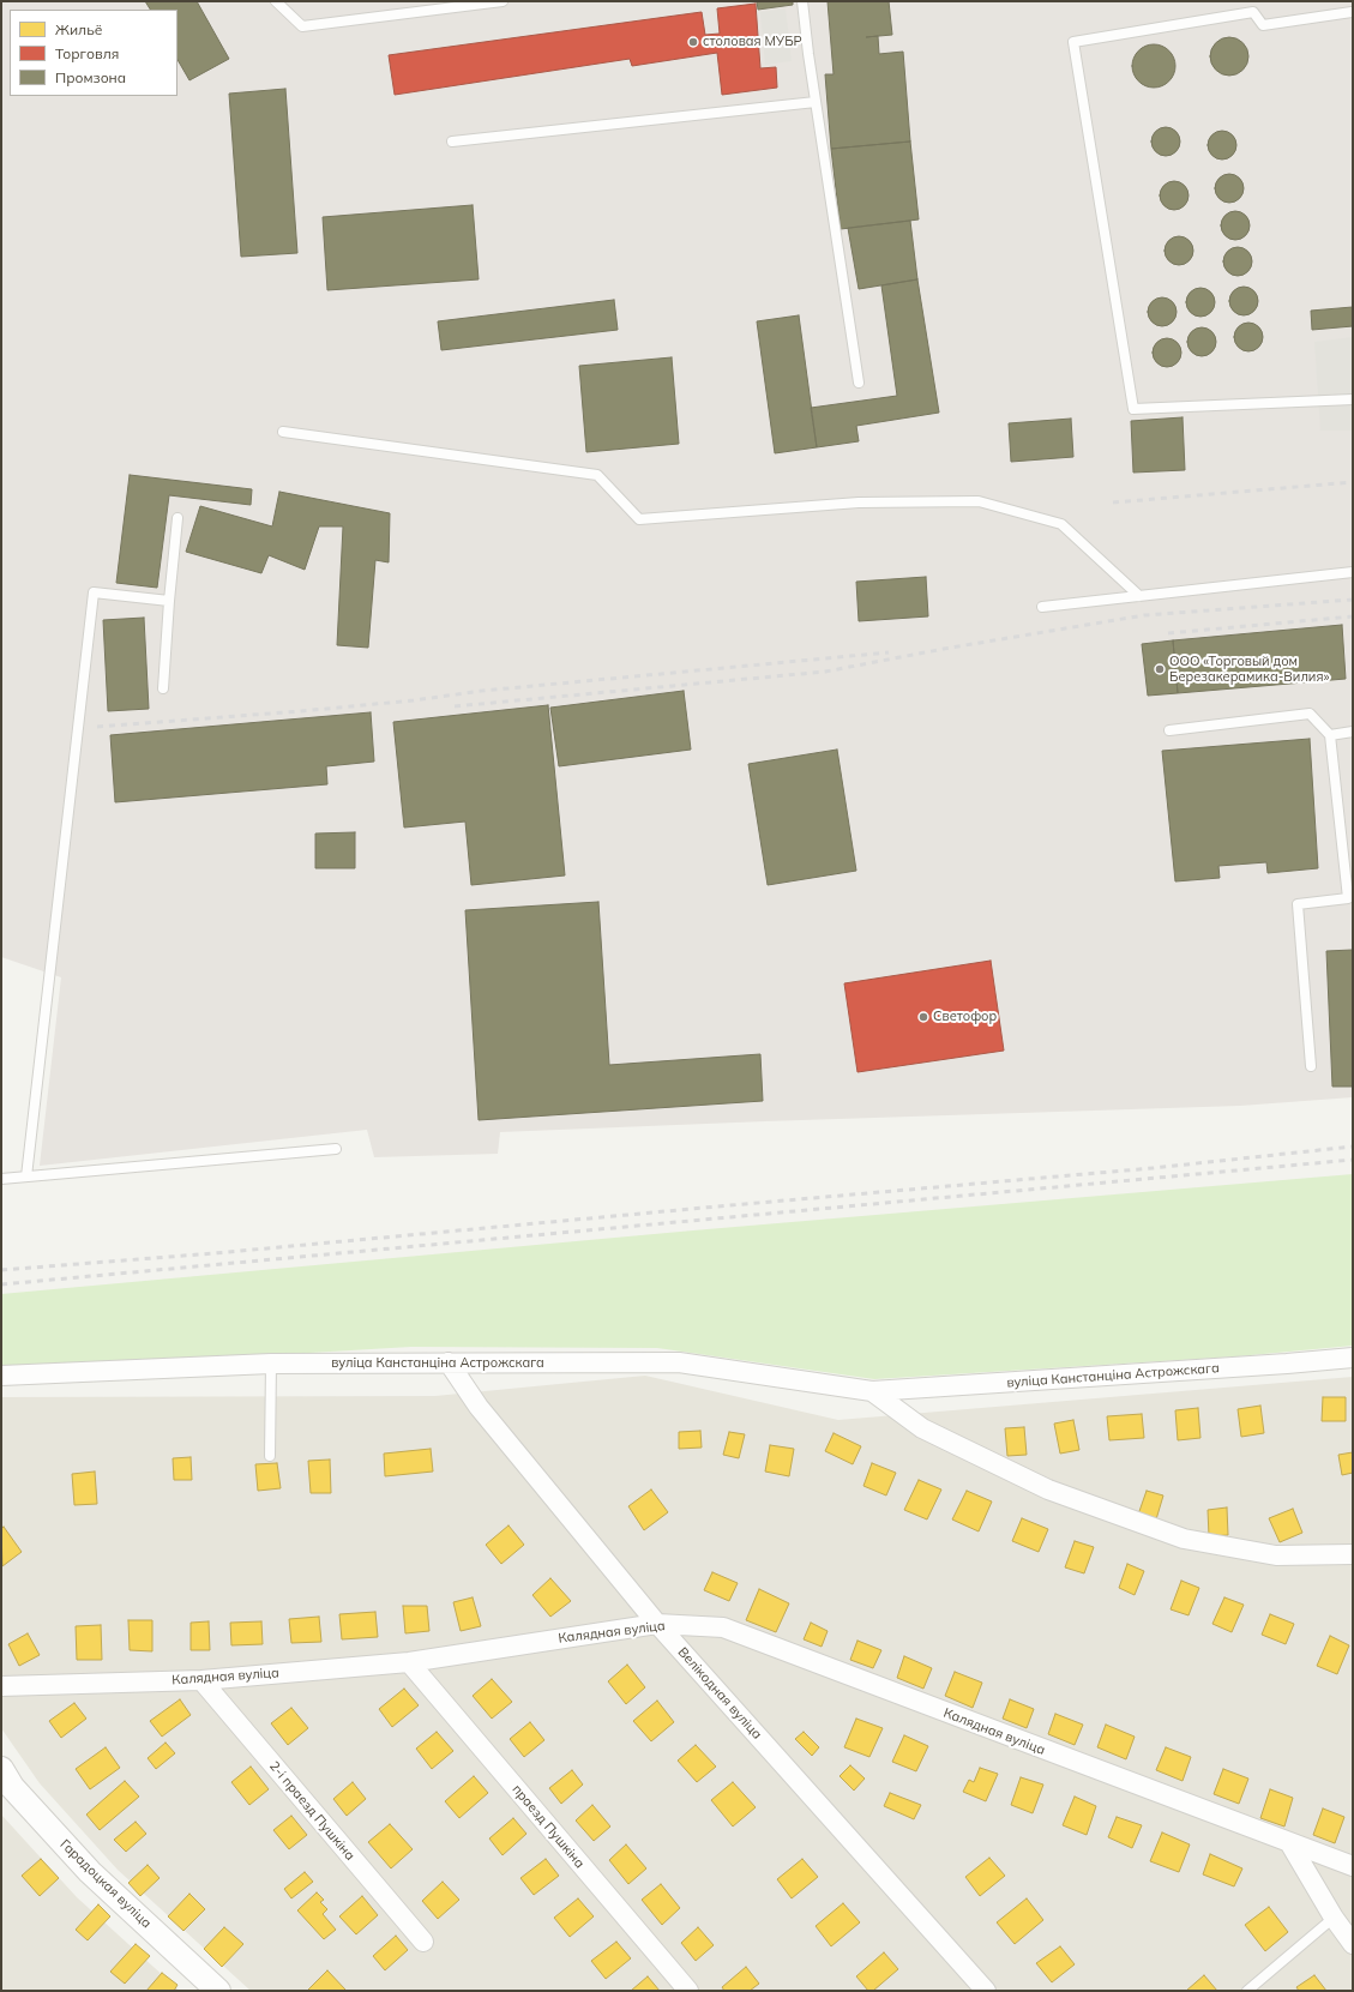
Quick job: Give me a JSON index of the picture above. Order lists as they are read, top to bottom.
{
  "streets": {
    "street": [
      "вуліца Канстанціна Астрожскага",
      "Калядная вуліца",
      "Велікодная вуліца",
      "2-і праезд Пушкіна",
      "праезд Пушкіна",
      "Гарадоцкая вуліца"
    ]
  },
  "crossings": [
    ["вуліца Канстанціна Астрожскага", "Велікодная вуліца"],
    ["Калядная вуліца", "Велікодная вуліца"],
    ["Калядная вуліца", "2-і праезд Пушкіна"],
    ["Калядная вуліца", "праезд Пушкіна"]
  ],
  "places": ["столовая МУБР", "ООО «Торговый дом Березакерамика-Вилия»", "Светофор"],
  "legend": ["Жильё", "Торговля", "Промзона"]
}
